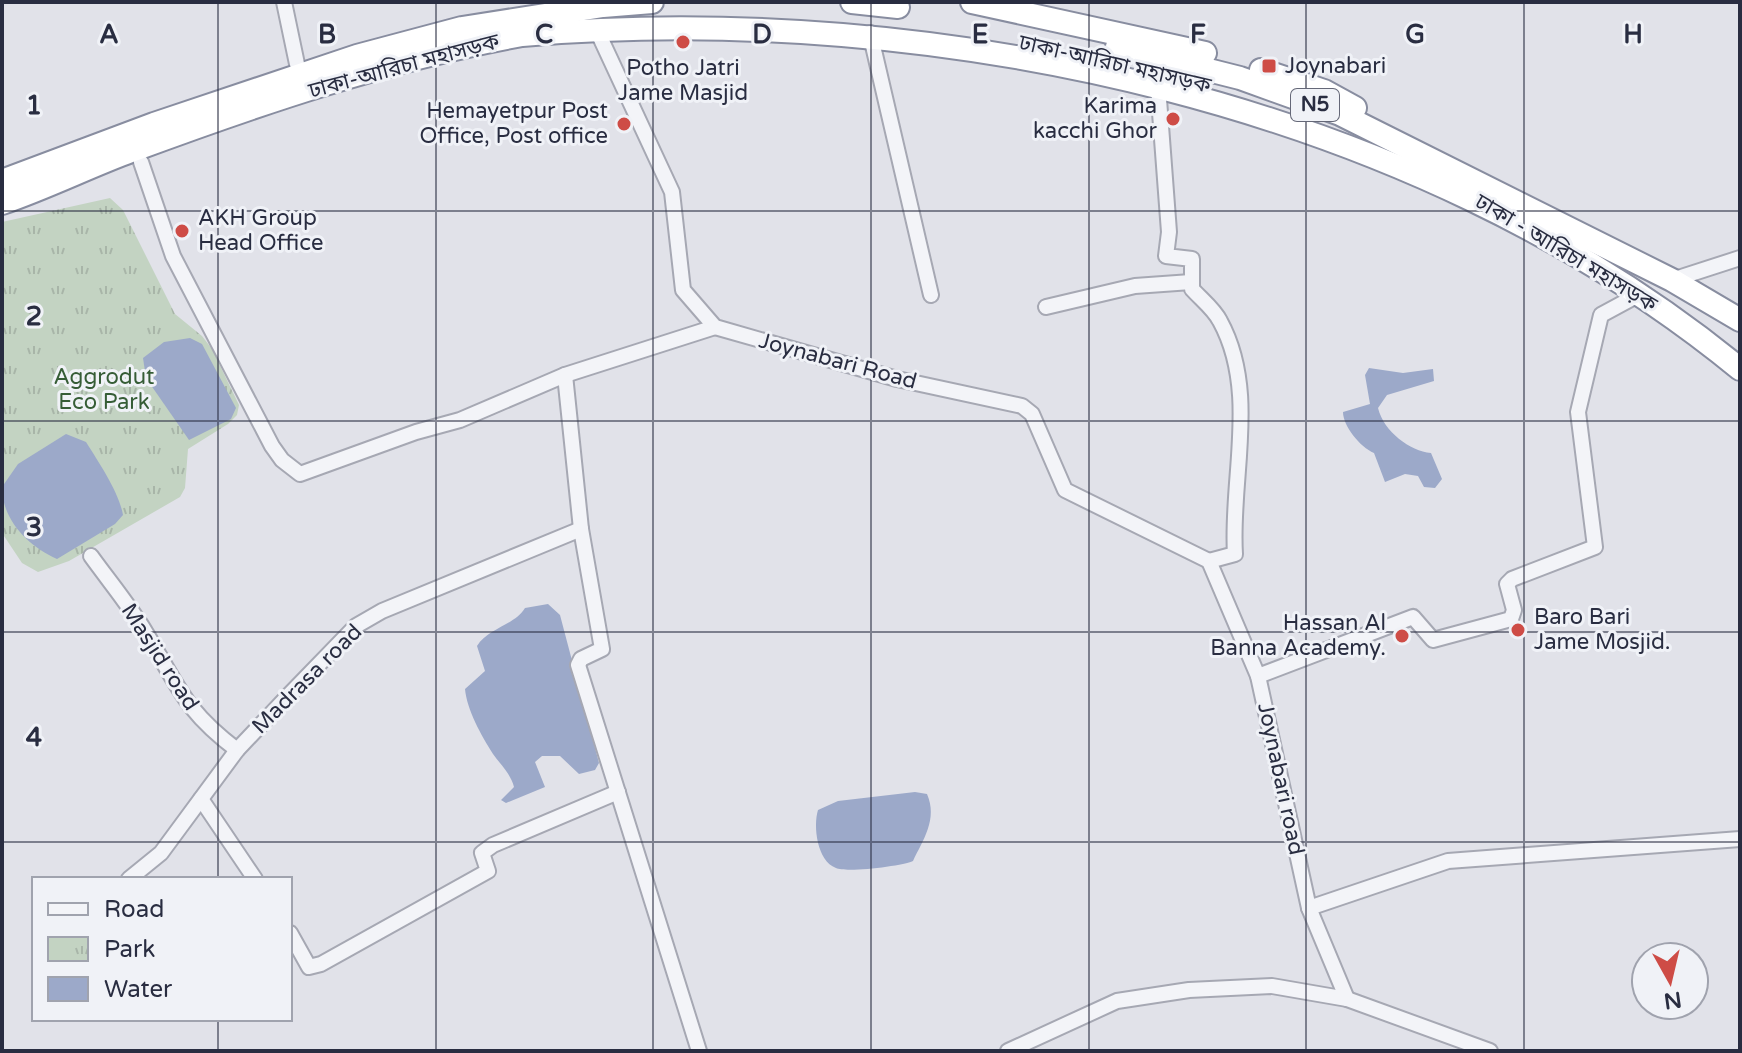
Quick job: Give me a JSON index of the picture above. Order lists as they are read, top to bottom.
{
  "streets": {
    "highway": ["ঢাকা-আরিচা মহাসড়ক", "N5", "ঢাকা - আরিচা মহাসড়ক"],
    "street": [
      "Joynabari Road",
      "Masjid road",
      "Madrasa road",
      "Joynabari road"
    ]
  },
  "crossings": [
    ["ঢাকা-আরিচা মহাসড়ক", "ঢাকা - আরিচা মহাসড়ক"],
    ["Joynabari Road", "Joynabari road"],
    ["Masjid road", "Madrasa road"]
  ],
  "parks": ["Aggrodut Eco Park"],
  "places": {
    "other": [
      "Potho Jatri Jame Masjid",
      "Karima kacchi Ghor",
      "Hemayetpur Post Office, Post office",
      "AKH Group Head Office",
      "Baro Bari Jame Mosjid.",
      "Hassan Al Banna Academy."
    ],
    "transit": ["Joynabari"]
  },
  "legend": ["Road", "Park", "Water"],
  "north": "bottom",
  "grid": {
    "columns": [
      "A",
      "B",
      "C",
      "D",
      "E",
      "F",
      "G",
      "H"
    ],
    "rows": [
      "1",
      "2",
      "3",
      "4"
    ]
  }
}
